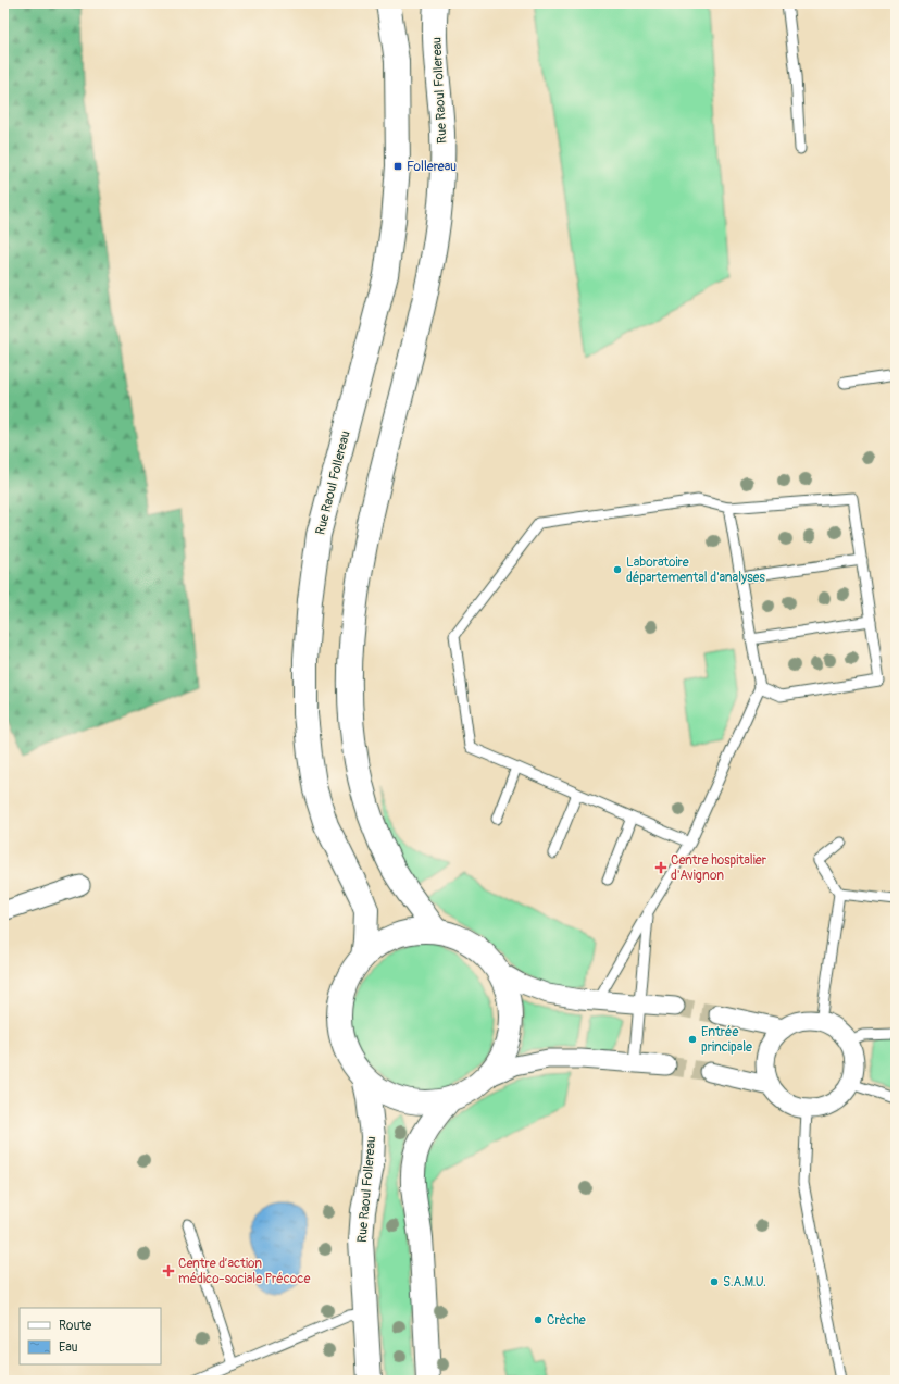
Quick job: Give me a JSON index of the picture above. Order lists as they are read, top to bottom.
{
  "streets": {
    "street": ["Rue Raoul Follereau"]
  },
  "places": {
    "transit": ["Follereau"],
    "other": [
      "Laboratoire départemental d'analyses",
      "Entrée principale",
      "S.A.M.U.",
      "Crèche"
    ],
    "health": ["Centre hospitalier d'Avignon", "Centre d’action médico-sociale Précoce"]
  },
  "legend": ["Route", "Eau"]
}
